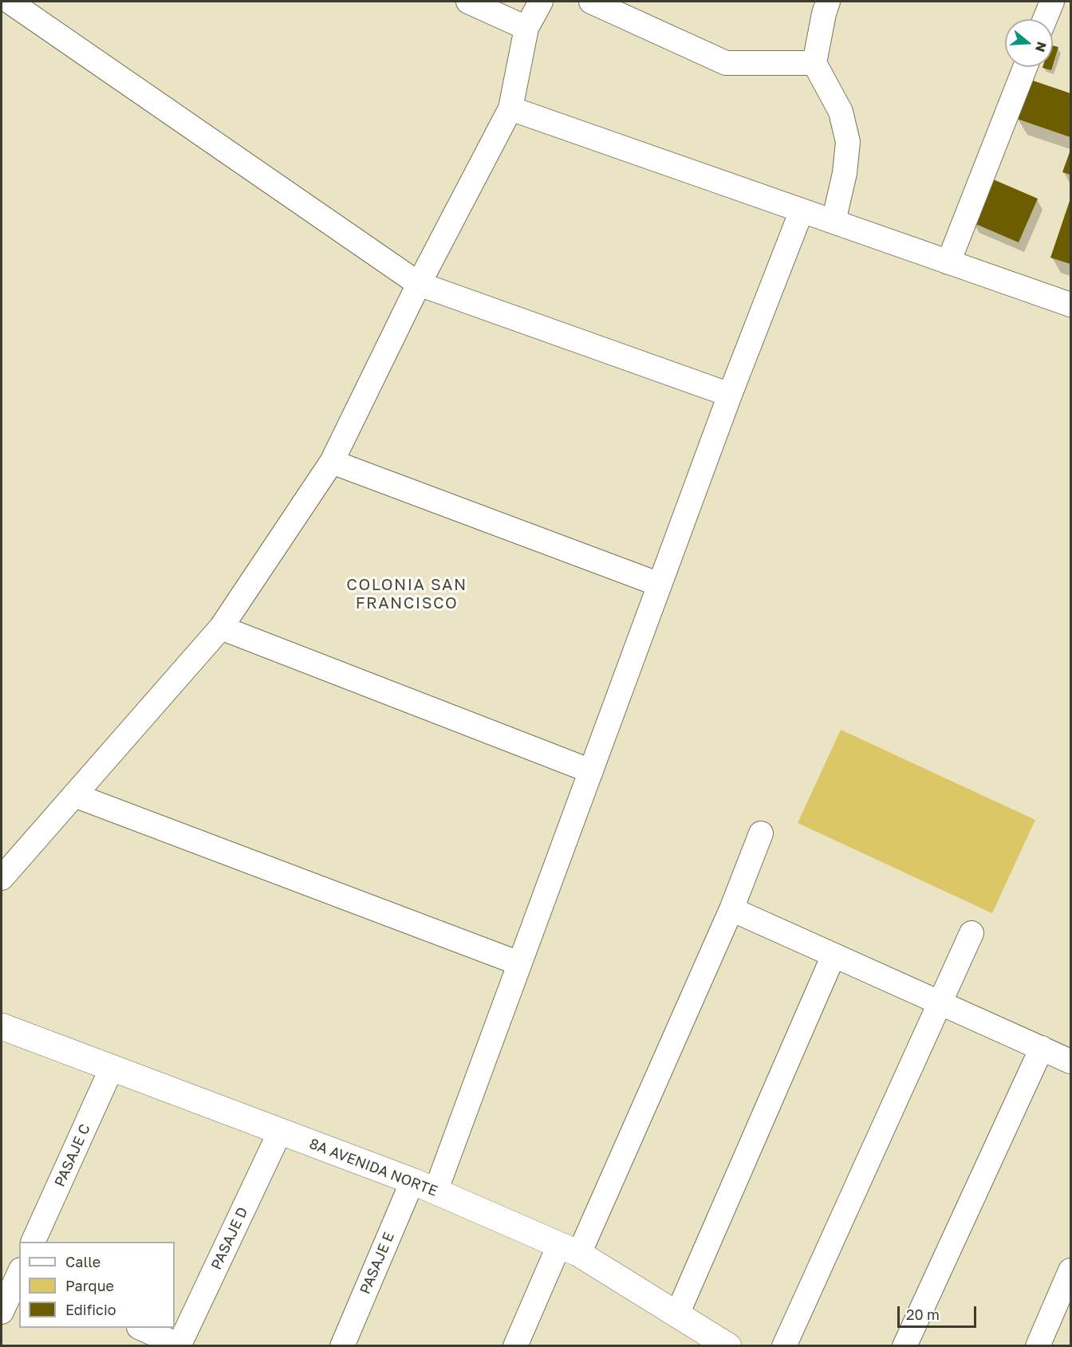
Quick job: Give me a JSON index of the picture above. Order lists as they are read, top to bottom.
{
  "streets": {
    "street": [
      "PASAJE C",
      "8A AVENIDA NORTE",
      "PASAJE D",
      "PASAJE E"
    ]
  },
  "crossings": [
    ["PASAJE C", "8A AVENIDA NORTE"],
    ["8A AVENIDA NORTE", "PASAJE D"],
    ["8A AVENIDA NORTE", "PASAJE E"]
  ],
  "districts": ["COLONIA SAN FRANCISCO"],
  "legend": ["Calle", "Parque", "Edificio"],
  "scale_bar": "20 m",
  "north": "right"
}
